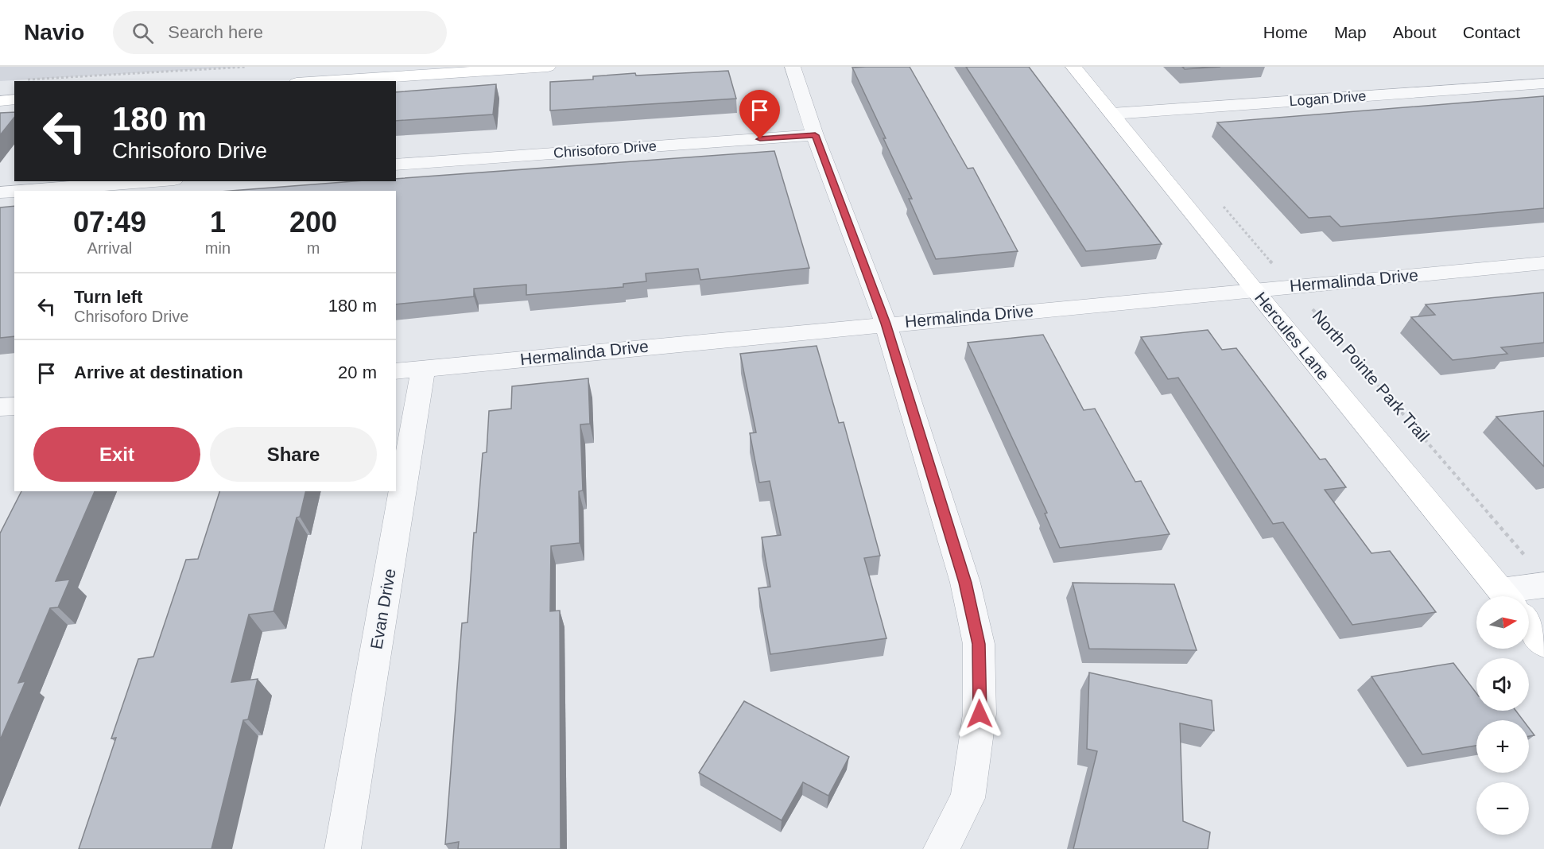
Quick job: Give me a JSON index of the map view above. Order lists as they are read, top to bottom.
{
  "streets": {
    "street": [
      "Logan Drive",
      "Chrisoforo Drive",
      "Hermalinda Drive",
      "Hercules Lane",
      "Evan Drive"
    ],
    "path": ["North Pointe Park Trail"]
  },
  "crossings": [
    ["Logan Drive", "Hercules Lane"],
    ["Hermalinda Drive", "Hercules Lane"],
    ["Hermalinda Drive", "North Pointe Park Trail"],
    ["Hermalinda Drive", "Evan Drive"]
  ],
  "north": "right",
  "page": {
    "header": "Navio",
    "search": "Search here",
    "nav": [
      "Home",
      "Map",
      "About",
      "Contact"
    ],
    "turn": ["180 m", "Chrisoforo Drive"],
    "eta": [
      "07:49",
      "Arrival",
      "1",
      "min",
      "200",
      "m"
    ],
    "list": [
      {
        "name": "Turn left",
        "note": "Chrisoforo Drive",
        "value": "180 m"
      },
      {
        "name": "Arrive at destination",
        "value": "20 m"
      }
    ],
    "buttons": ["Exit", "Share"],
    "map_buttons": ["+", "−"]
  }
}
